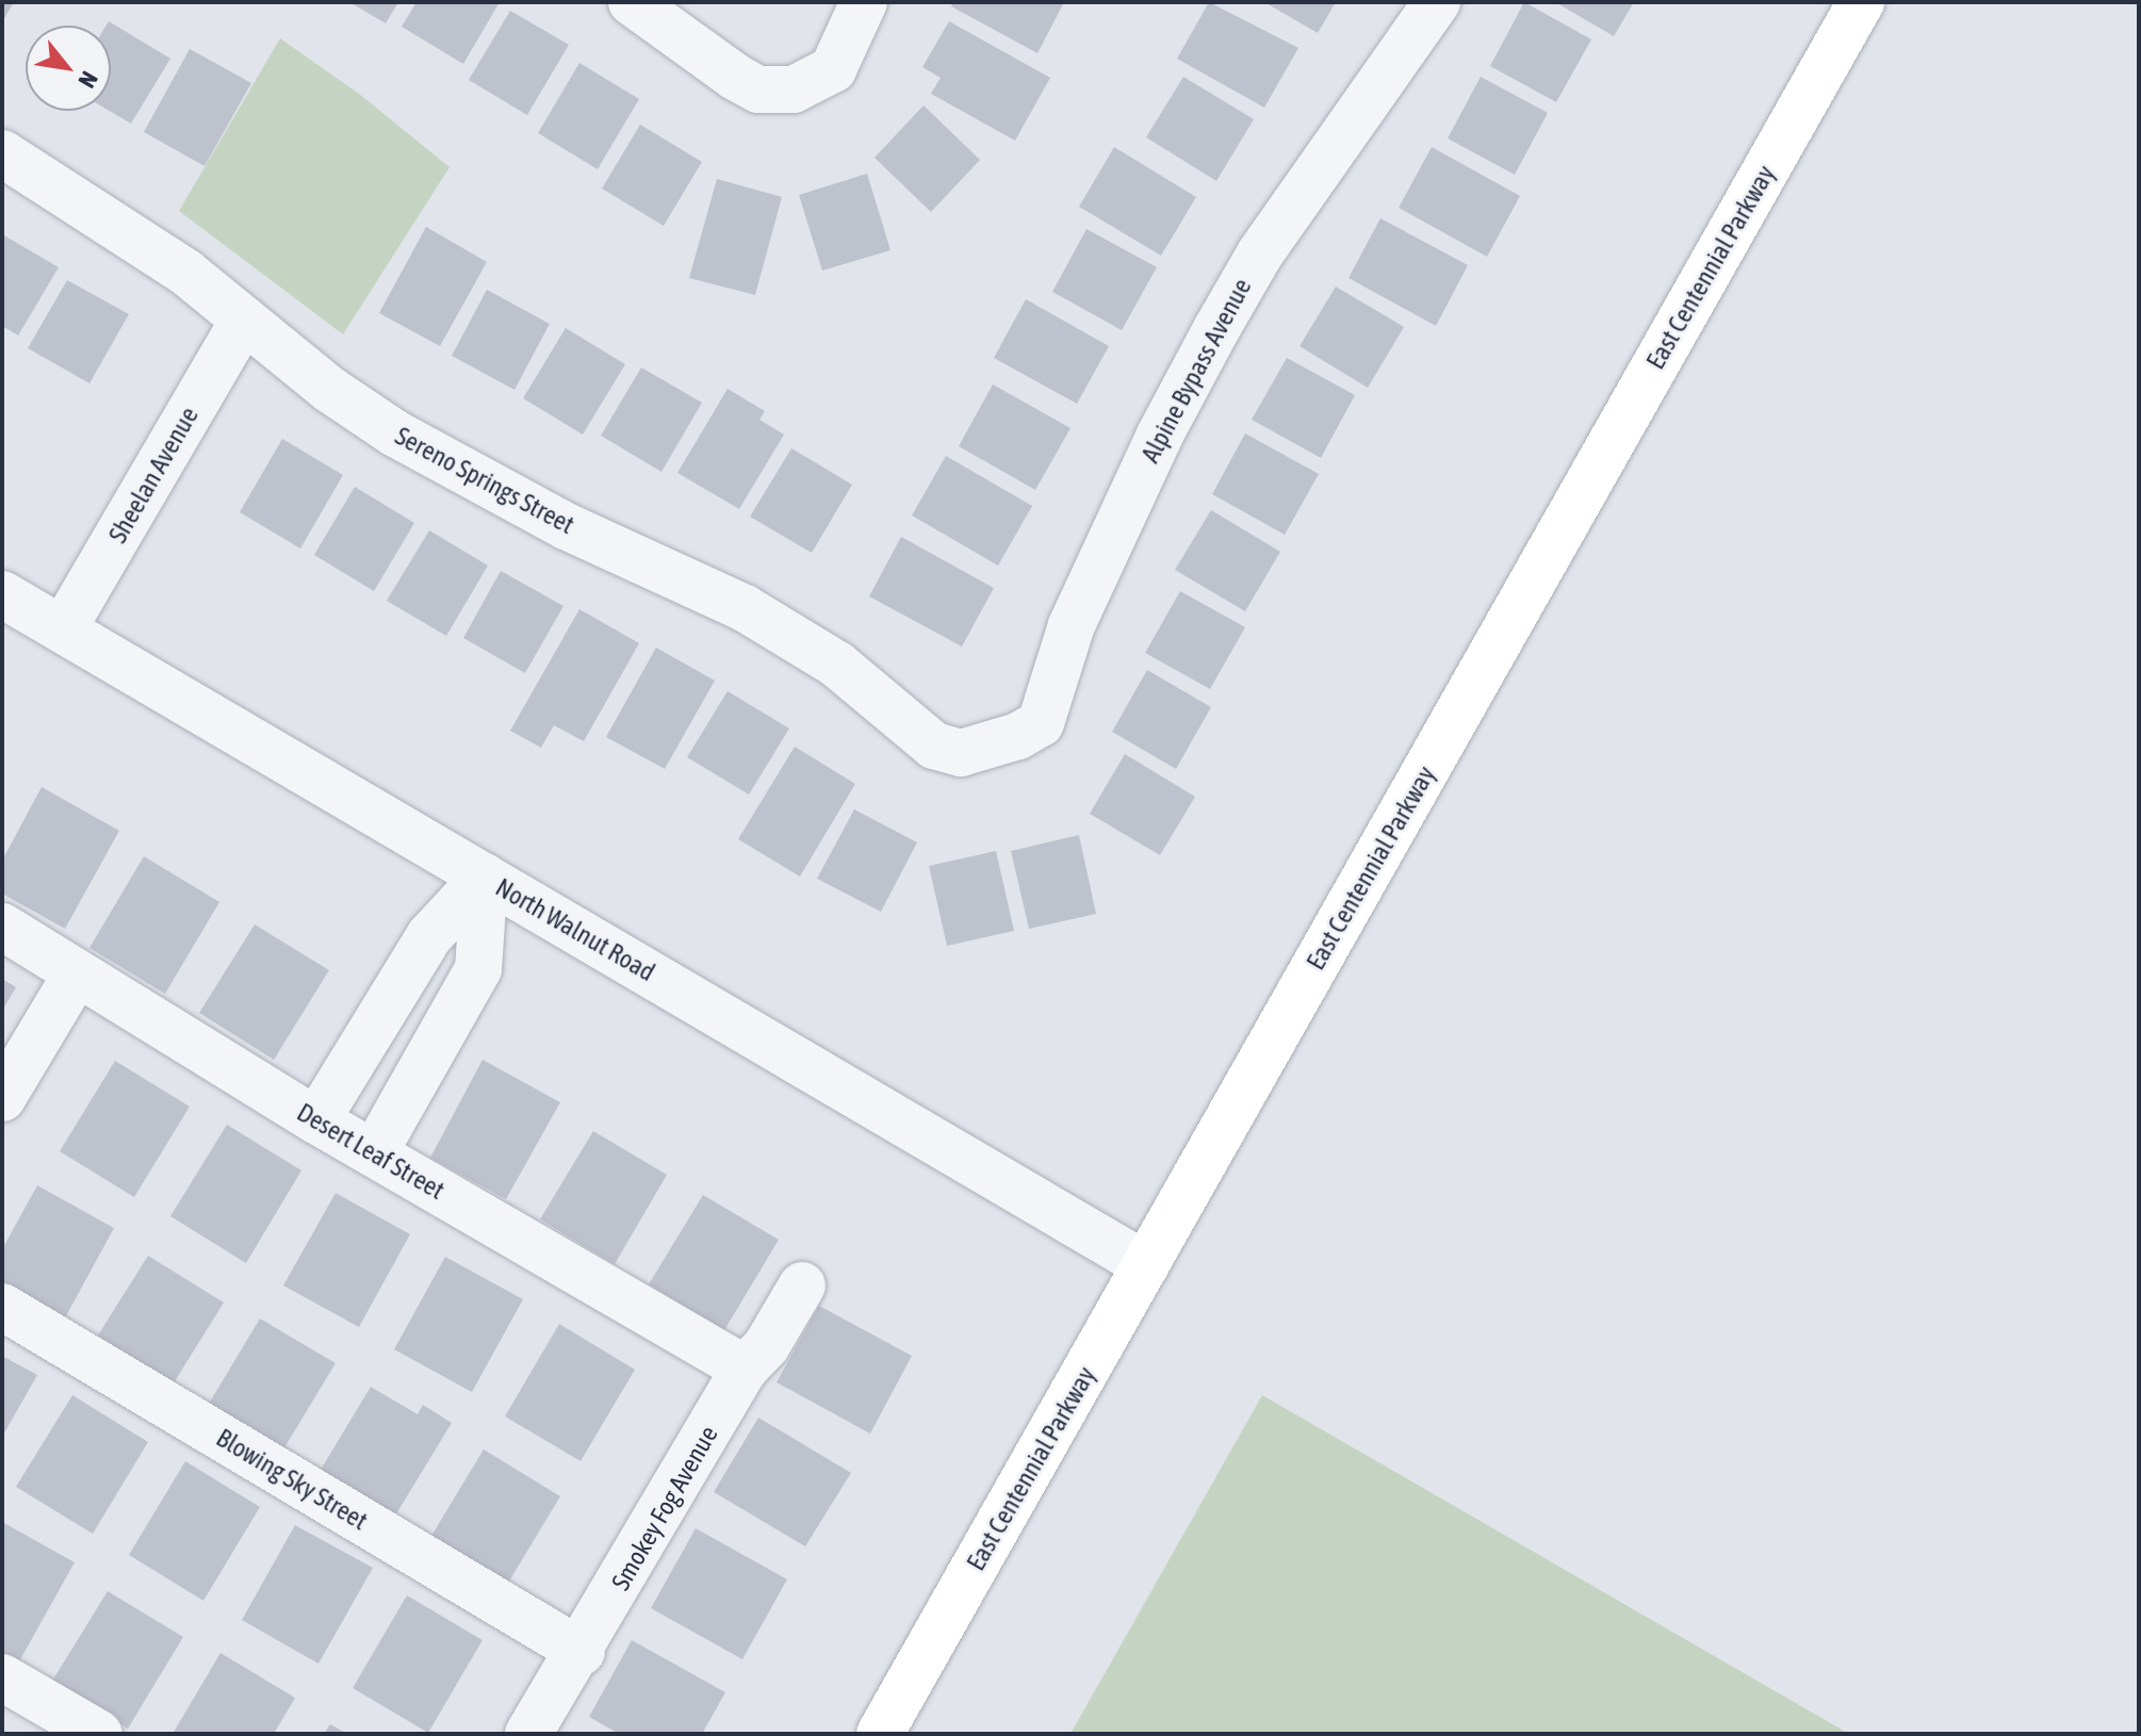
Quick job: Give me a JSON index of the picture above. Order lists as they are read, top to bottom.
{
  "streets": {
    "main road": ["East Centennial Parkway"],
    "street": [
      "Alpine Bypass Avenue",
      "Sheelan Avenue",
      "Sereno Springs Street",
      "North Walnut Road",
      "Desert Leaf Street",
      "Blowing Sky Street",
      "Smokey Fog Avenue"
    ]
  },
  "crossings": [
    ["East Centennial Parkway", "North Walnut Road"],
    ["Alpine Bypass Avenue", "Sereno Springs Street"],
    ["Sheelan Avenue", "Sereno Springs Street"],
    ["Sheelan Avenue", "North Walnut Road"],
    ["Desert Leaf Street", "Smokey Fog Avenue"],
    ["Blowing Sky Street", "Smokey Fog Avenue"]
  ],
  "north": "bottom right"
}
